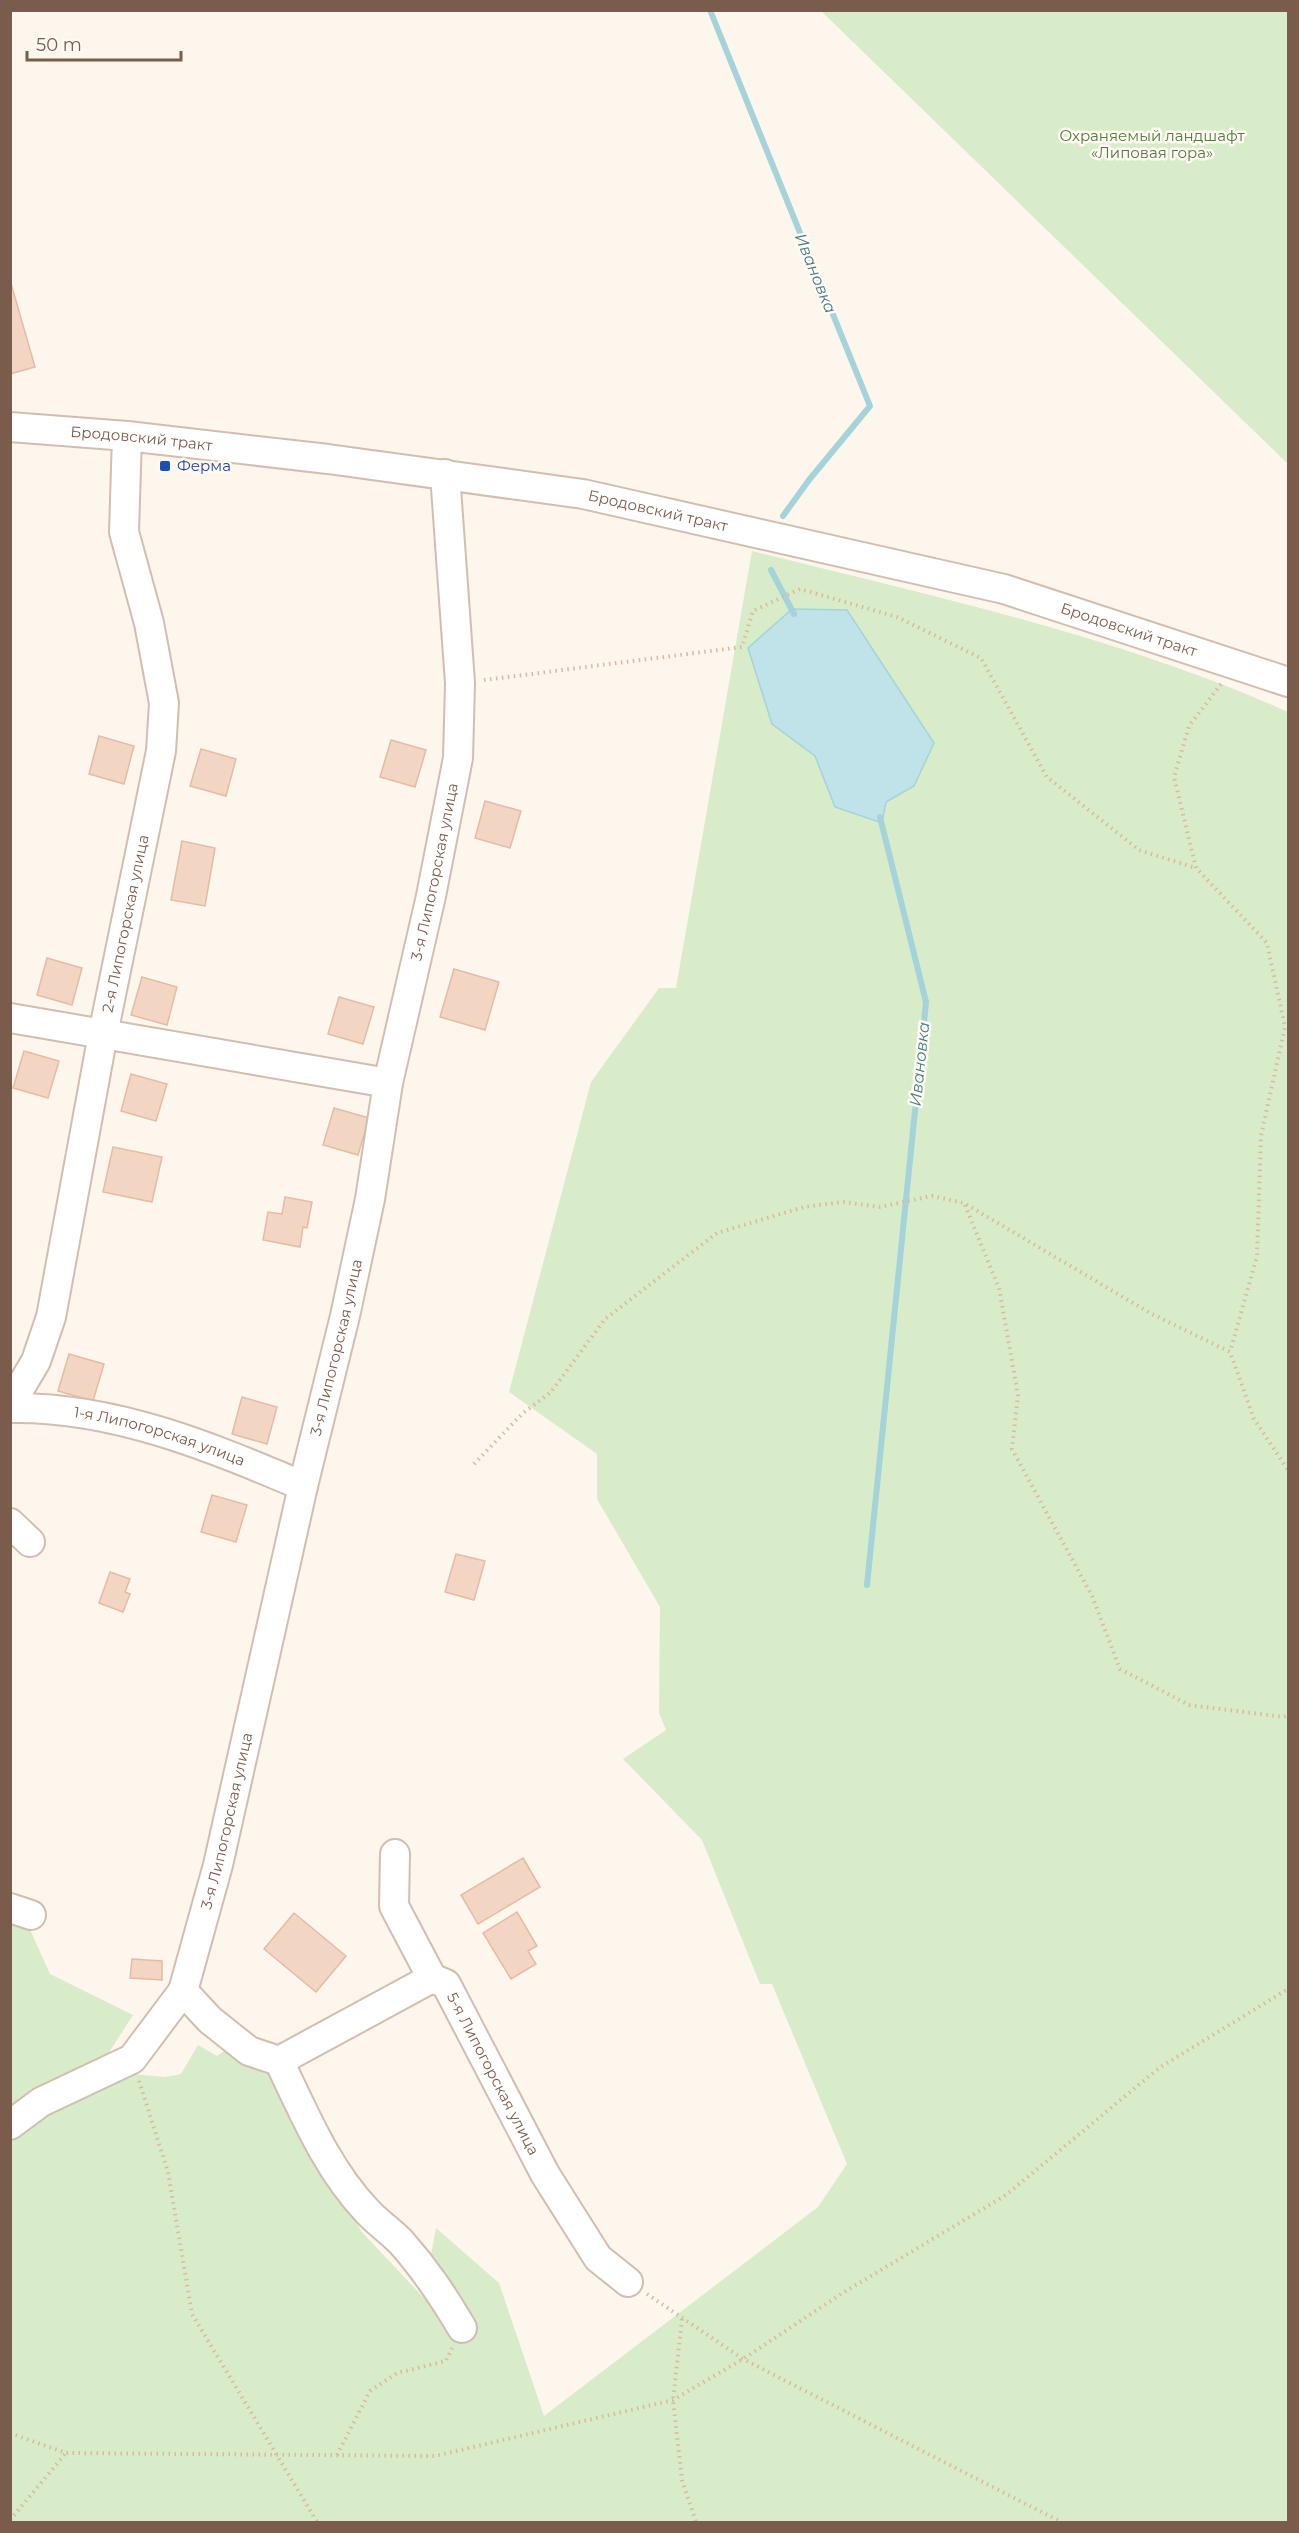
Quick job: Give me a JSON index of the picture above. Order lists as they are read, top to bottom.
{
  "streets": {
    "street": [
      "Бродовский тракт",
      "3-я Липогорская улица",
      "2-я Липогорская улица",
      "1-я Липогорская улица",
      "5-я Липогорская улица"
    ]
  },
  "crossings": [
    ["Бродовский тракт", "3-я Липогорская улица"],
    ["Бродовский тракт", "2-я Липогорская улица"],
    ["3-я Липогорская улица", "1-я Липогорская улица"],
    ["2-я Липогорская улица", "1-я Липогорская улица"]
  ],
  "water": ["Ивановка"],
  "parks": ["Охраняемый ландшафт «Липовая гора»"],
  "places": {
    "transit": ["Ферма"]
  },
  "scale_bar": "50 m"
}
